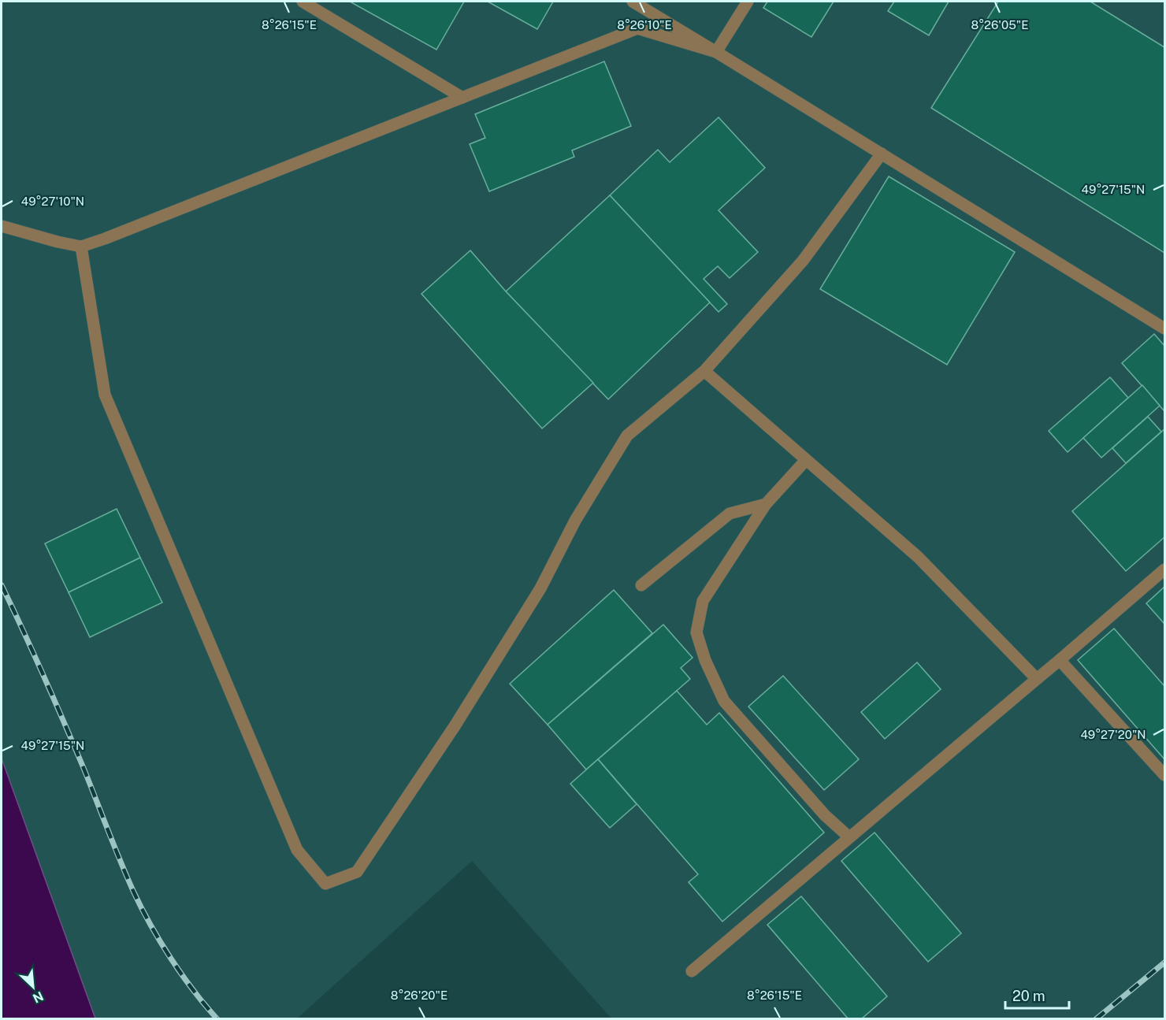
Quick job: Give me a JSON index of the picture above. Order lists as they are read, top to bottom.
{
  "scale_bar": "20 m",
  "north": "bottom right",
  "coordinates": [
    "8°26'15\"E",
    "8°26'10\"E",
    "8°26'05\"E",
    "49°27'15\"N",
    "49°27'10\"N",
    "49°27'20\"N",
    "8°26'20\"E"
  ]
}
